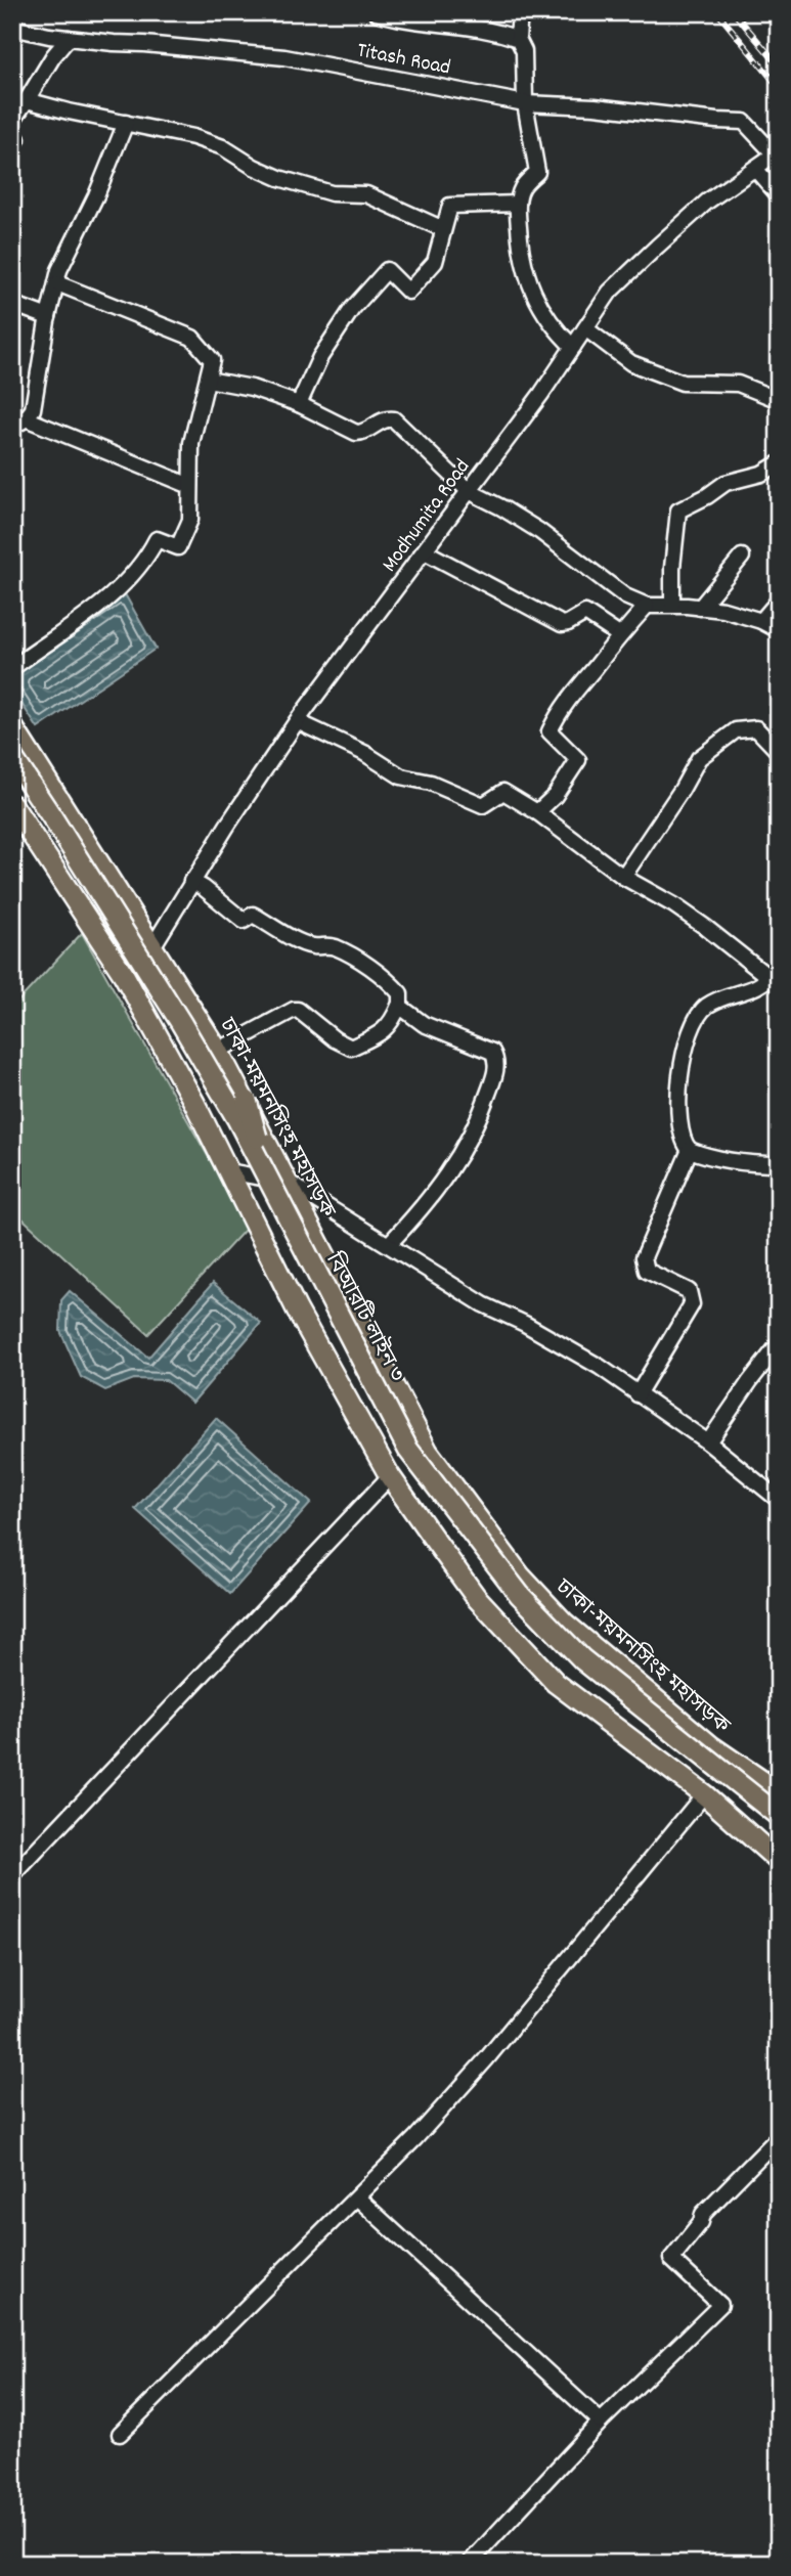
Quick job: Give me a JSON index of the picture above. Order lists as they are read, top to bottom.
{
  "streets": {
    "highway": ["ঢাকা-ময়মনসিংহ মহাসড়ক", "বিআরটি লাইন ৩"],
    "street": ["Titash Road", "Modhumita Road"]
  },
  "crossings": [
    ["Titash Road", "Modhumita Road"],
    ["Modhumita Road", "ঢাকা-ময়মনসিংহ মহাসড়ক"],
    ["ঢাকা-ময়মনসিংহ মহাসড়ক", "বিআরটি লাইন ৩"]
  ]
}
